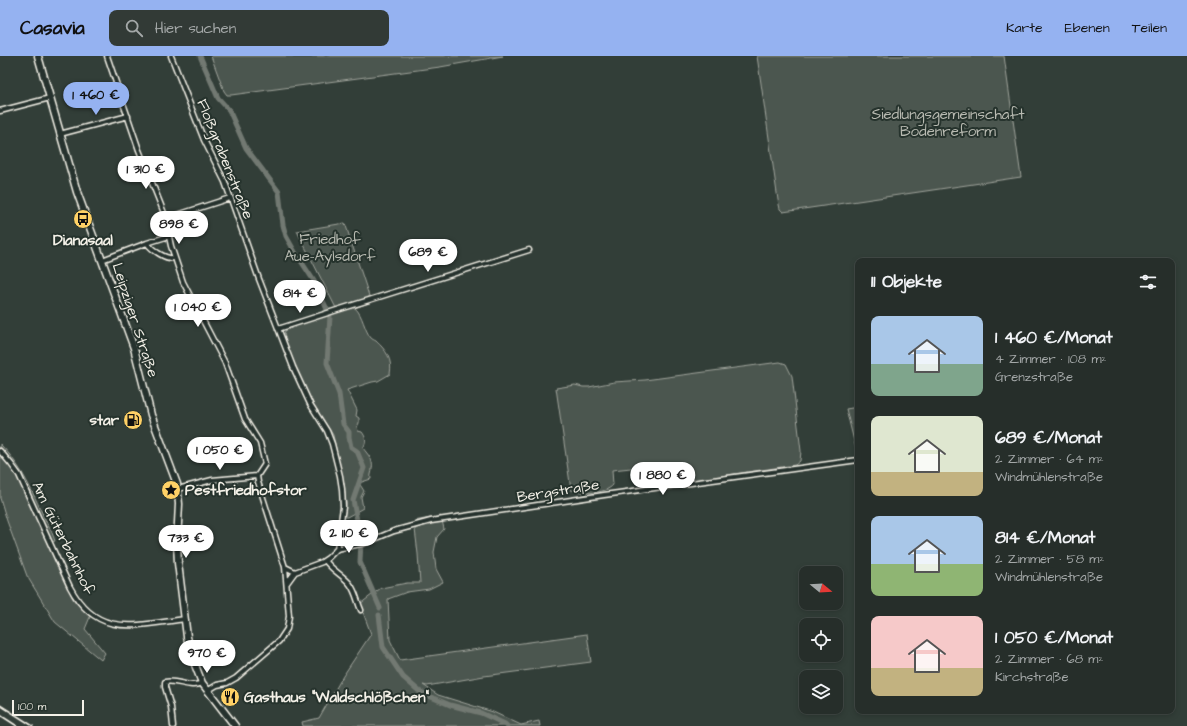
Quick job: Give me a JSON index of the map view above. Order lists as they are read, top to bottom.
{
  "streets": {
    "street": [
      "Floßgrabenstraße",
      "Leipziger Straße",
      "Bergstraße",
      "Am Güterbahnhof"
    ]
  },
  "crossings": [
    ["Floßgrabenstraße", "Bergstraße"],
    ["Leipziger Straße", "Am Güterbahnhof"]
  ],
  "parks": ["Siedlungsgemeinschaft Bodenreform", "Friedhof Aue-Aylsdorf"],
  "places": {
    "bus stop": ["Dianasaal"],
    "fuel station": ["star"],
    "place": ["Pestfriedhofstor"],
    "restaurant": ["Gasthaus \"Waldschlößchen\""]
  },
  "scale_bar": "100 m",
  "north": "right",
  "page": {
    "header": "Casavia",
    "search": "Hier suchen",
    "nav": ["Karte", "Ebenen", "Teilen"],
    "price": [
      "1 460 €",
      "1 310 €",
      "898 €",
      "689 €",
      "814 €",
      "1 040 €",
      "1 050 €",
      "1 880 €",
      "2 110 €",
      "733 €",
      "970 €"
    ],
    "heading": "11 Objekte",
    "list": [
      {
        "name": "1 460 €/Monat",
        "note": "4 Zimmer · 108 m² · Grenzstraße"
      },
      {
        "name": "689 €/Monat",
        "note": "2 Zimmer · 64 m² · Windmühlenstraße"
      },
      {
        "name": "814 €/Monat",
        "note": "2 Zimmer · 58 m² · Windmühlenstraße"
      },
      {
        "name": "1 050 €/Monat",
        "note": "2 Zimmer · 68 m² · Kirchstraße"
      }
    ],
    "scale": "100 m"
  }
}
